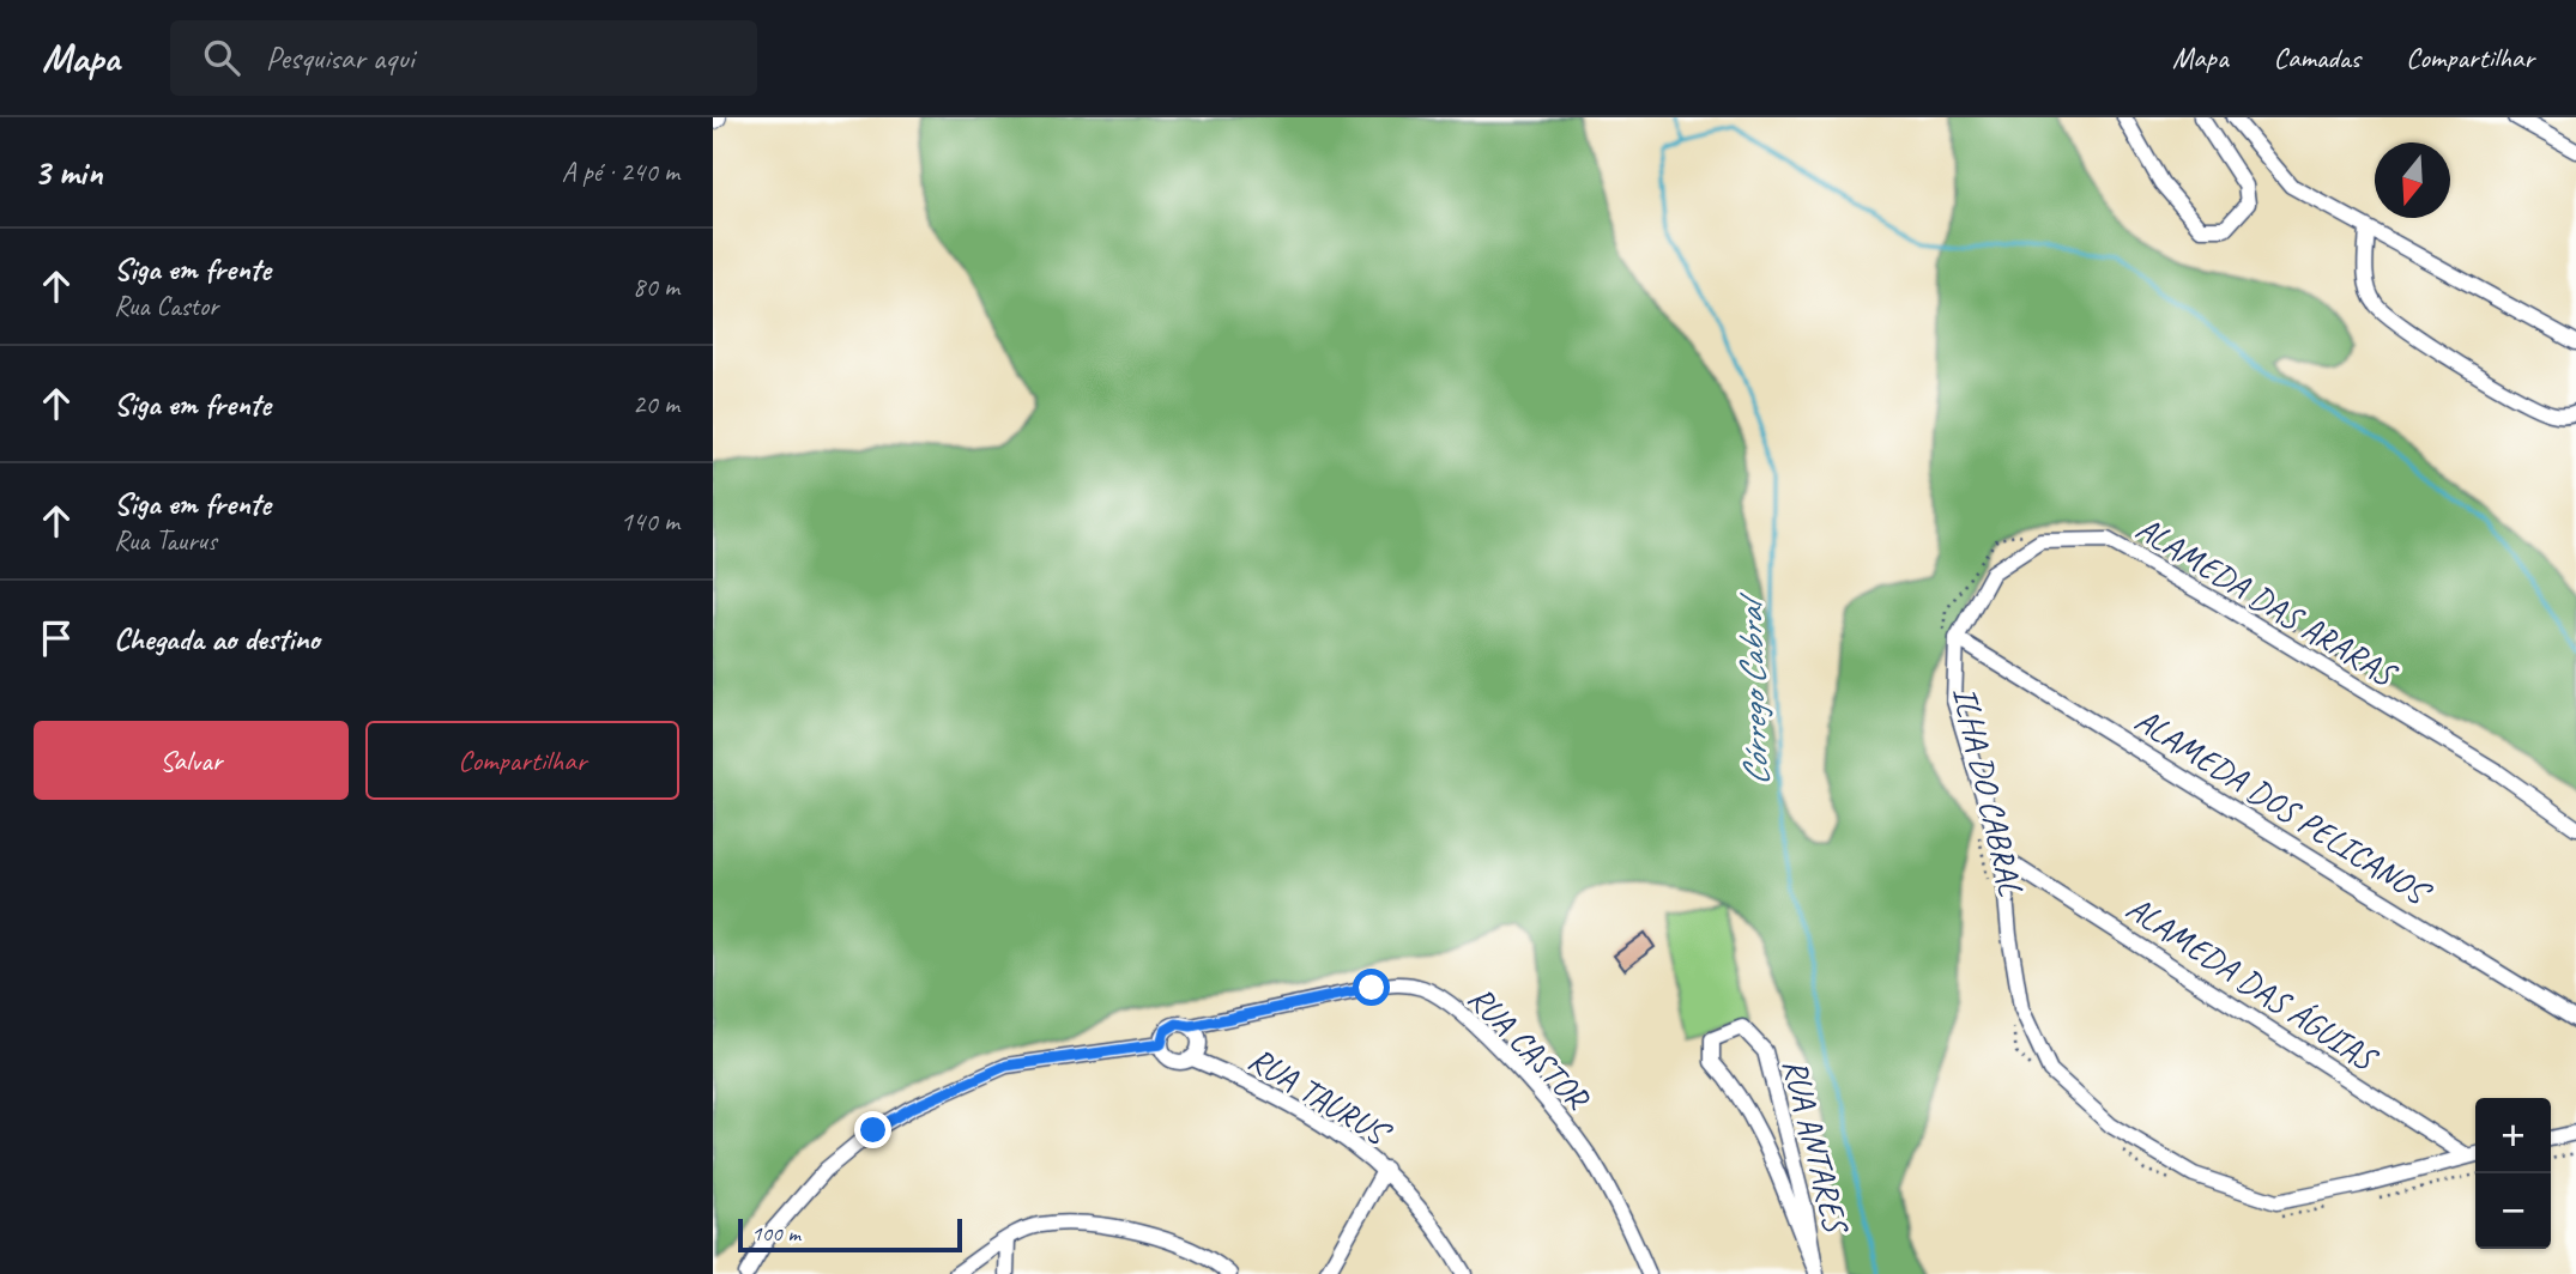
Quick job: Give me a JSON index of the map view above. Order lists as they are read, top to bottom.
{
  "streets": {
    "street": [
      "ALAMEDA DAS ARARAS",
      "ALAMEDA DOS PELICANOS",
      "ALAMEDA DAS ÁGUIAS",
      "RUA CASTOR",
      "RUA TAURUS",
      "RUA ANTARES"
    ],
    "path": ["ILHA DO CABRAL"]
  },
  "crossings": [
    ["ALAMEDA DAS ARARAS", "ILHA DO CABRAL"],
    ["ALAMEDA DAS ARARAS", "ALAMEDA DOS PELICANOS"],
    ["ALAMEDA DAS ARARAS", "ALAMEDA DAS ÁGUIAS"],
    ["ILHA DO CABRAL", "ALAMEDA DOS PELICANOS"],
    ["RUA CASTOR", "RUA TAURUS"]
  ],
  "water": ["Córrego Cabral"],
  "scale_bar": "100 m",
  "north": "bottom",
  "page": {
    "header": "Mapa",
    "search": "Pesquisar aqui",
    "nav": ["Mapa", "Camadas", "Compartilhar"],
    "heading": ["3 min", "A pé · 240 m"],
    "list": [
      ["Siga em frente", "Rua Castor", "80 m"],
      ["Siga em frente", "20 m"],
      ["Siga em frente", "Rua Taurus", "140 m"],
      "Chegada ao destino"
    ],
    "buttons": ["Salvar", "Compartilhar"],
    "map_buttons": ["+", "−"],
    "scale": "100 m"
  }
}
